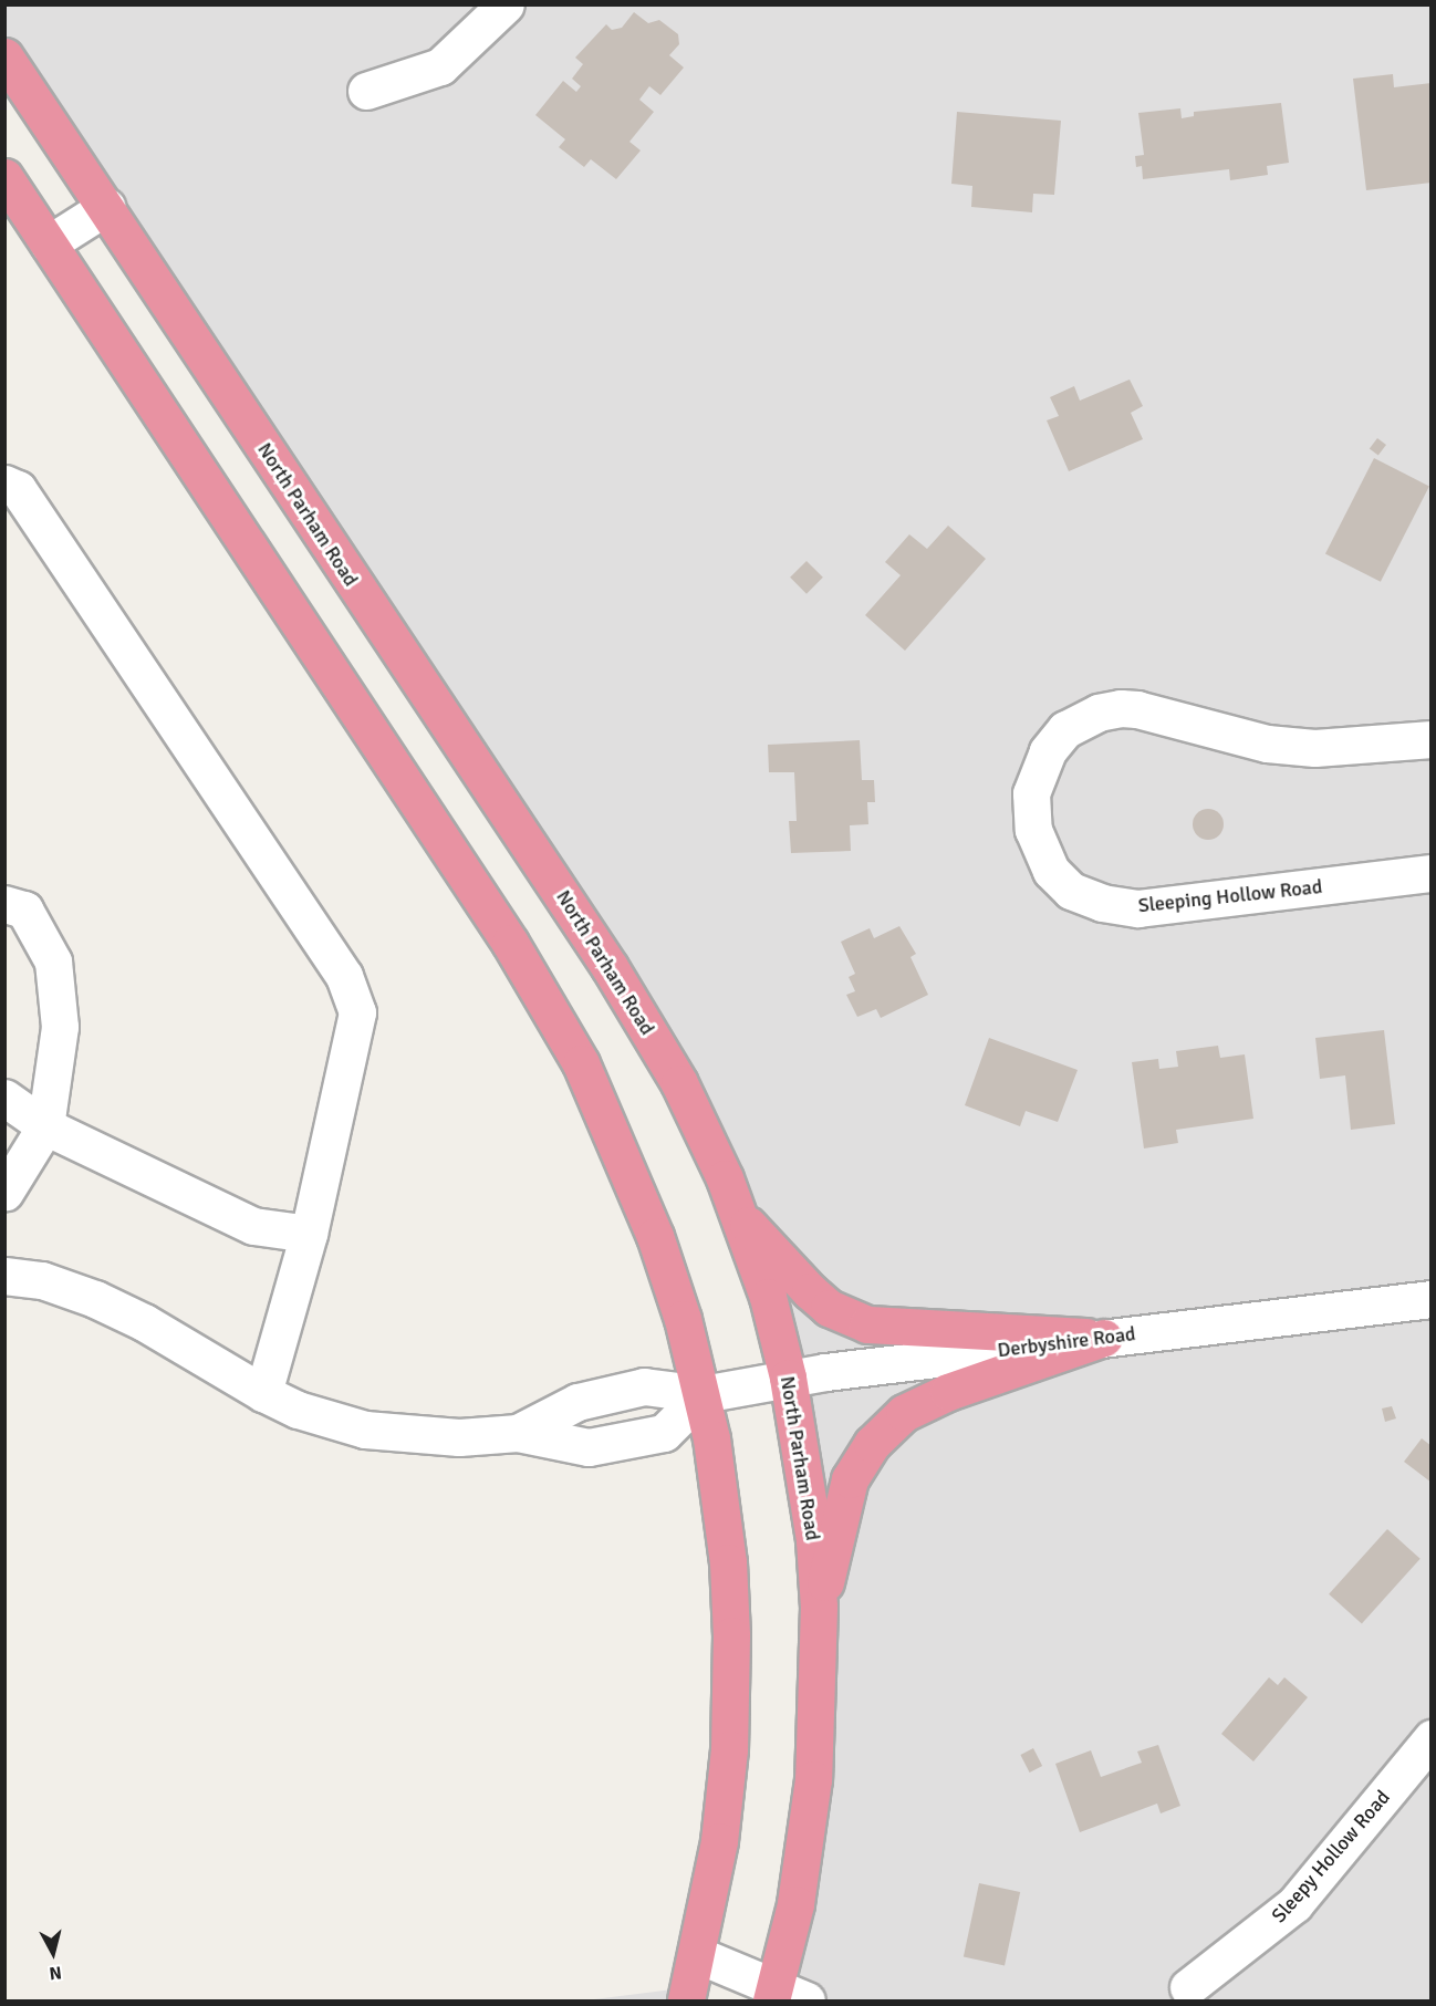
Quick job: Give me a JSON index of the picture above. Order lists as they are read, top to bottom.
{
  "streets": {
    "highway": ["North Parham Road"],
    "street": ["Sleeping Hollow Road", "Derbyshire Road", "Sleepy Hollow Road"]
  },
  "crossings": [
    ["North Parham Road", "Derbyshire Road"]
  ],
  "north": "bottom"
}
